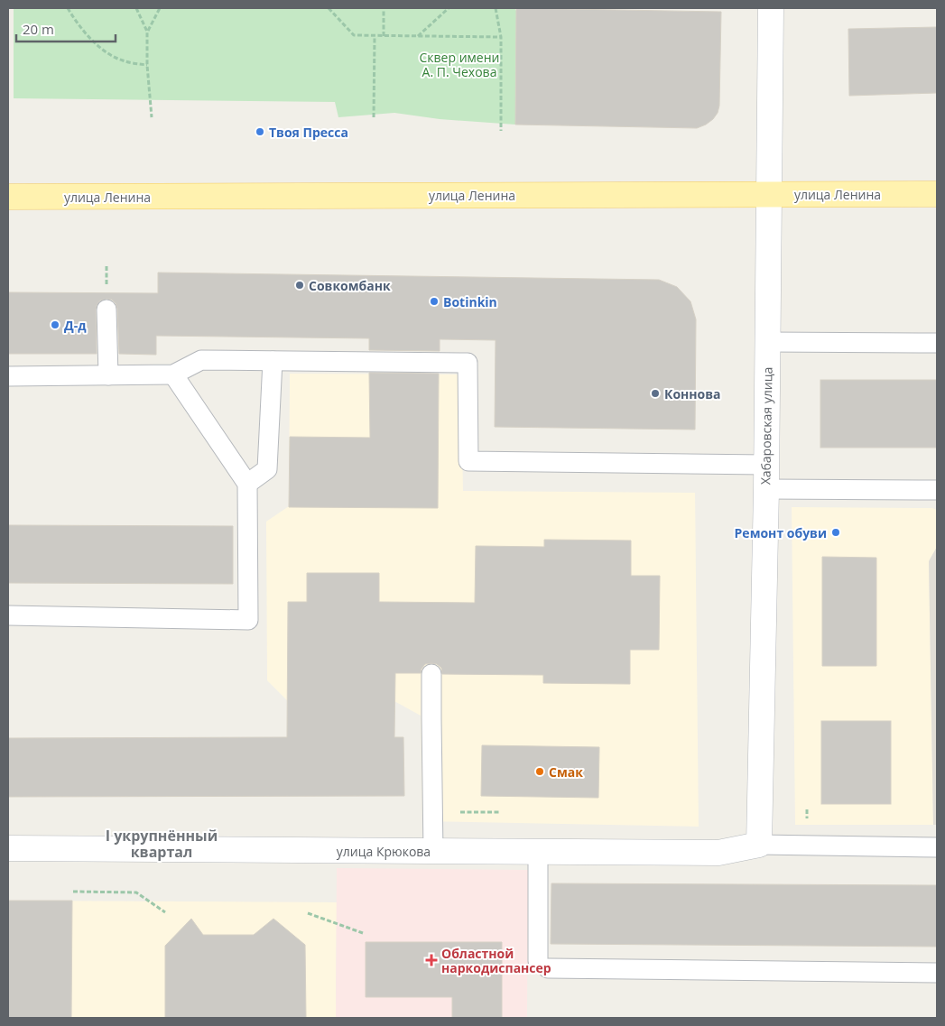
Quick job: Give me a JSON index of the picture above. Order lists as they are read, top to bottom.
{
  "streets": {
    "main road": ["улица Ленина"],
    "street": ["Хабаровская улица", "улица Крюкова"]
  },
  "crossings": [
    ["улица Ленина", "Хабаровская улица"],
    ["Хабаровская улица", "улица Крюкова"]
  ],
  "districts": ["I укрупнённый квартал"],
  "parks": ["Сквер имени А. П. Чехова"],
  "places": {
    "other": [
      "Твоя Пресса",
      "Совкомбанк",
      "Botinkin",
      "Д-д",
      "Коннова",
      "Ремонт обуви",
      "Смак"
    ],
    "health": ["Областной наркодиспансер"]
  },
  "scale_bar": "20 m"
}
